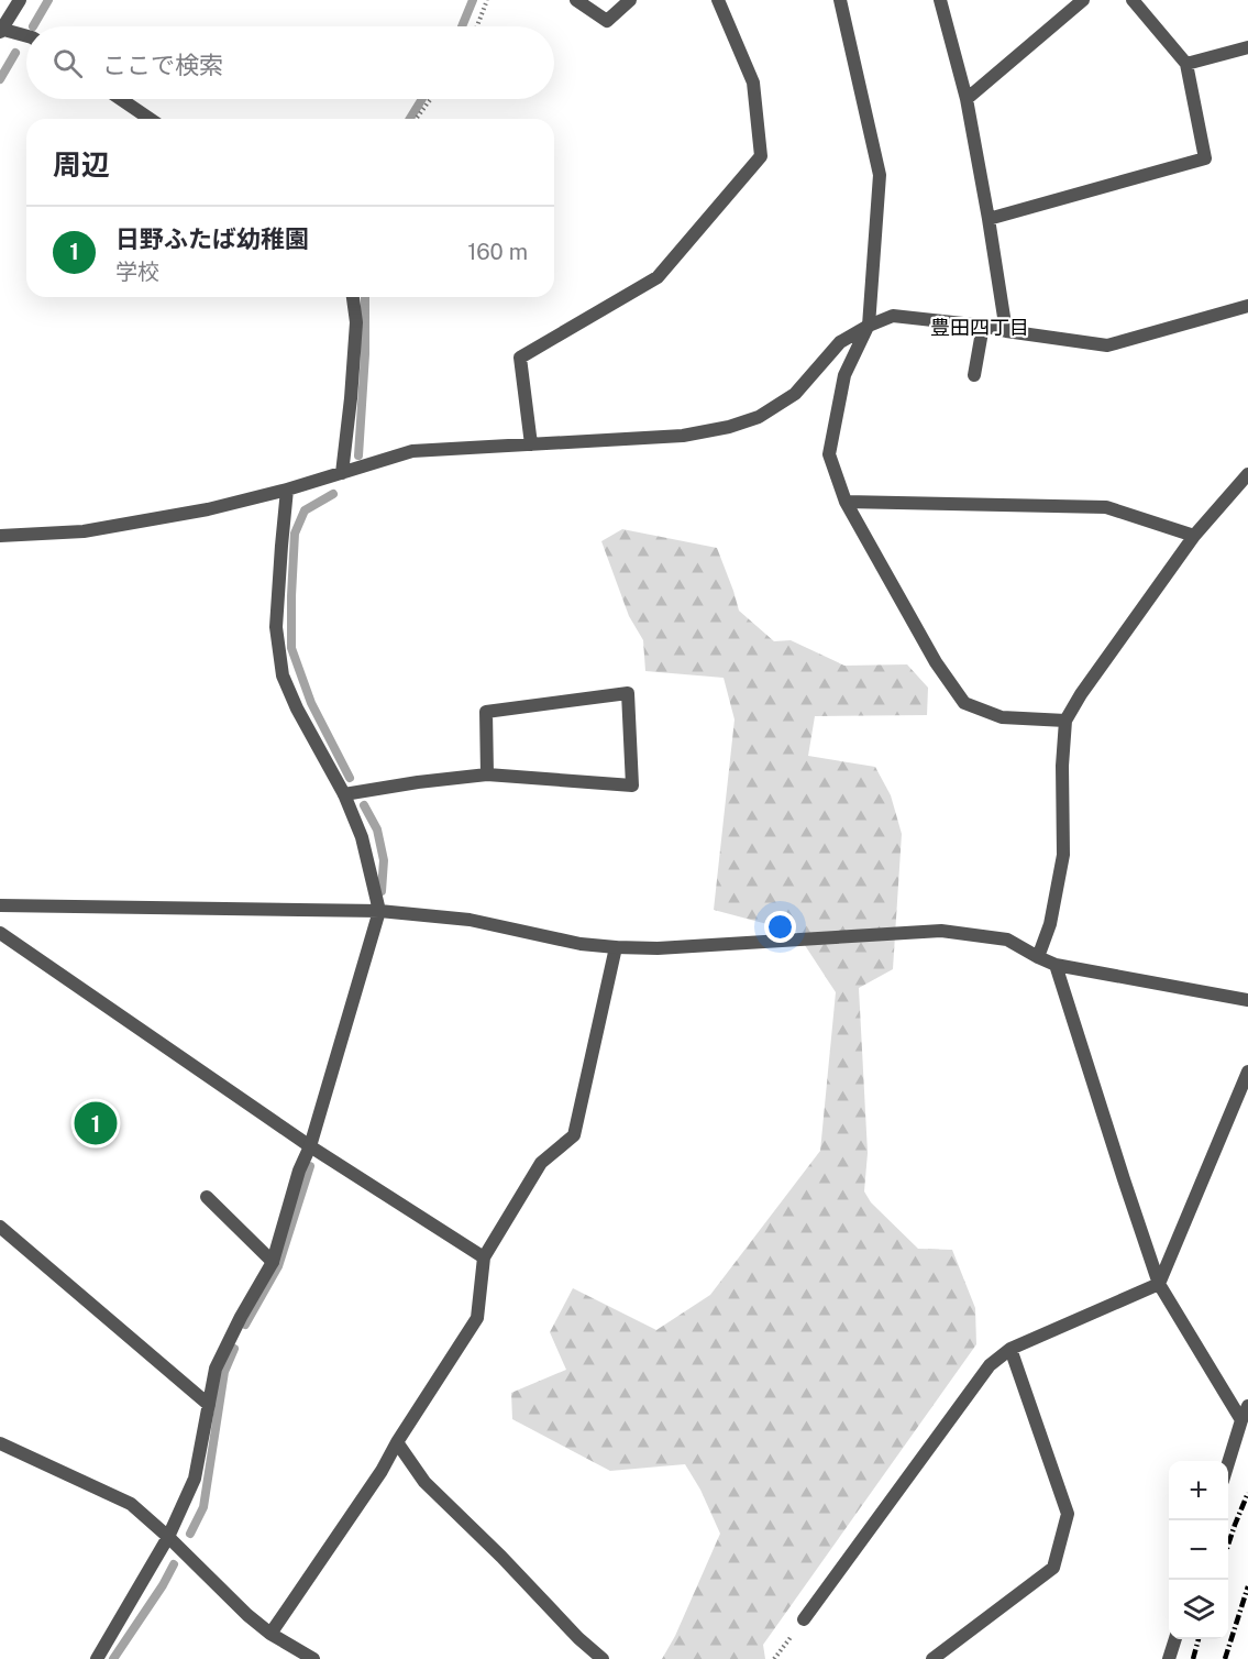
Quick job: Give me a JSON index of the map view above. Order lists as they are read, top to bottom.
{
  "districts": ["豊田四丁目"],
  "page": {
    "search": "ここで検索",
    "heading": "周辺",
    "list": [
      {
        "mark": "1",
        "name": "日野ふたば幼稚園",
        "note": "学校",
        "value": "160 m"
      }
    ],
    "pins": "1",
    "map_buttons": ["+", "−"]
  }
}
